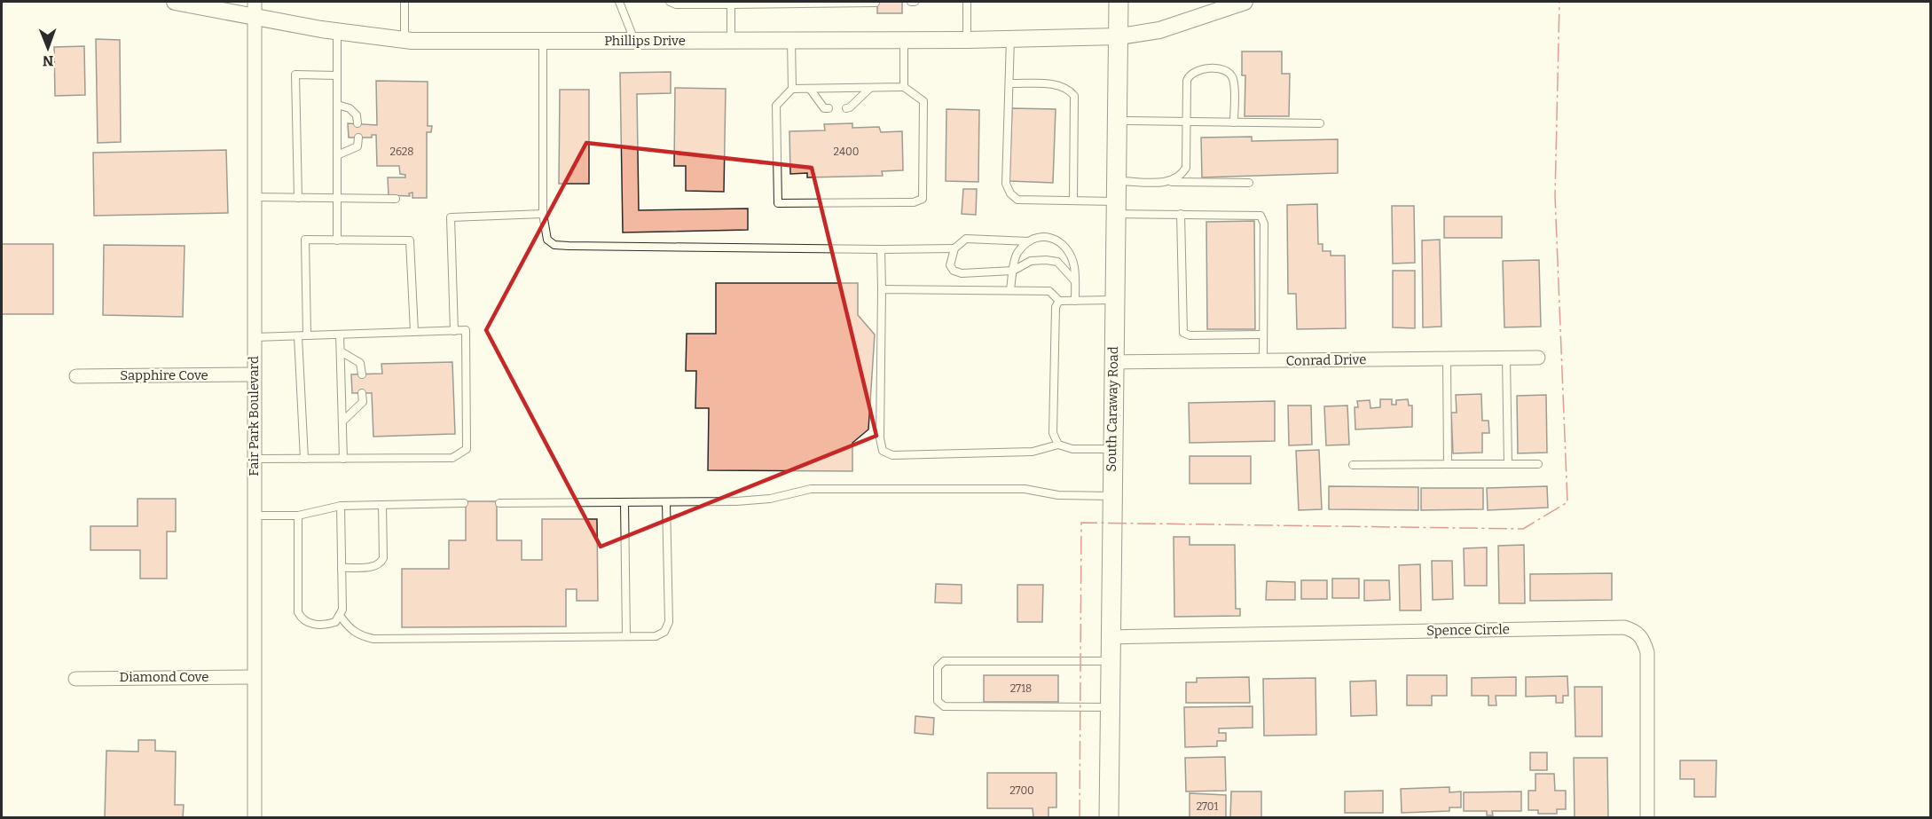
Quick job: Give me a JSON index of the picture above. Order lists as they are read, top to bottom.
{
  "streets": {
    "main road": ["South Caraway Road"],
    "street": [
      "Phillips Drive",
      "Conrad Drive",
      "Sapphire Cove",
      "Fair Park Boulevard",
      "Spence Circle",
      "Diamond Cove"
    ]
  },
  "crossings": [
    ["Phillips Drive", "South Caraway Road"],
    ["Phillips Drive", "Fair Park Boulevard"],
    ["Conrad Drive", "South Caraway Road"],
    ["Sapphire Cove", "Fair Park Boulevard"],
    ["South Caraway Road", "Spence Circle"],
    ["Fair Park Boulevard", "Diamond Cove"]
  ],
  "house_numbers": [
    "2628",
    "2400",
    "2718",
    "2700",
    "2701"
  ],
  "north": "bottom"
}
